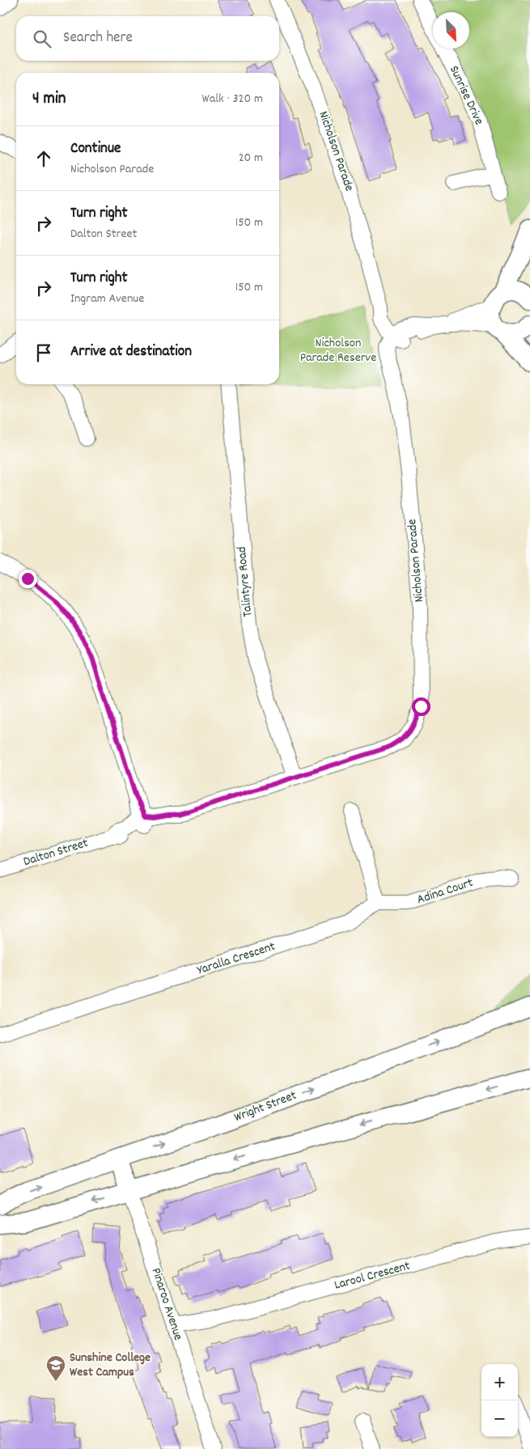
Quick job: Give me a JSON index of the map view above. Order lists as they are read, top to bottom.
{
  "streets": {
    "street": [
      "Sunrise Drive",
      "Nicholson Parade",
      "Talintyre Road",
      "Dalton Street",
      "Adina Court",
      "Yaralla Crescent",
      "Wright Street",
      "Larool Crescent",
      "Pinaroo Avenue"
    ]
  },
  "crossings": [
    ["Nicholson Parade", "Dalton Street"],
    ["Talintyre Road", "Dalton Street"],
    ["Adina Court", "Yaralla Crescent"],
    ["Wright Street", "Pinaroo Avenue"],
    ["Larool Crescent", "Pinaroo Avenue"]
  ],
  "parks": ["Nicholson Parade Reserve"],
  "places": {
    "school or university": ["Sunshine College West Campus"]
  },
  "north": "bottom right",
  "page": {
    "search": "Search here",
    "heading": ["4 min", "Walk · 320 m"],
    "list": [
      ["Continue", "Nicholson Parade", "20 m"],
      ["Turn right", "Dalton Street", "150 m"],
      ["Turn right", "Ingram Avenue", "150 m"],
      "Arrive at destination"
    ],
    "map_buttons": ["+", "−"]
  }
}
